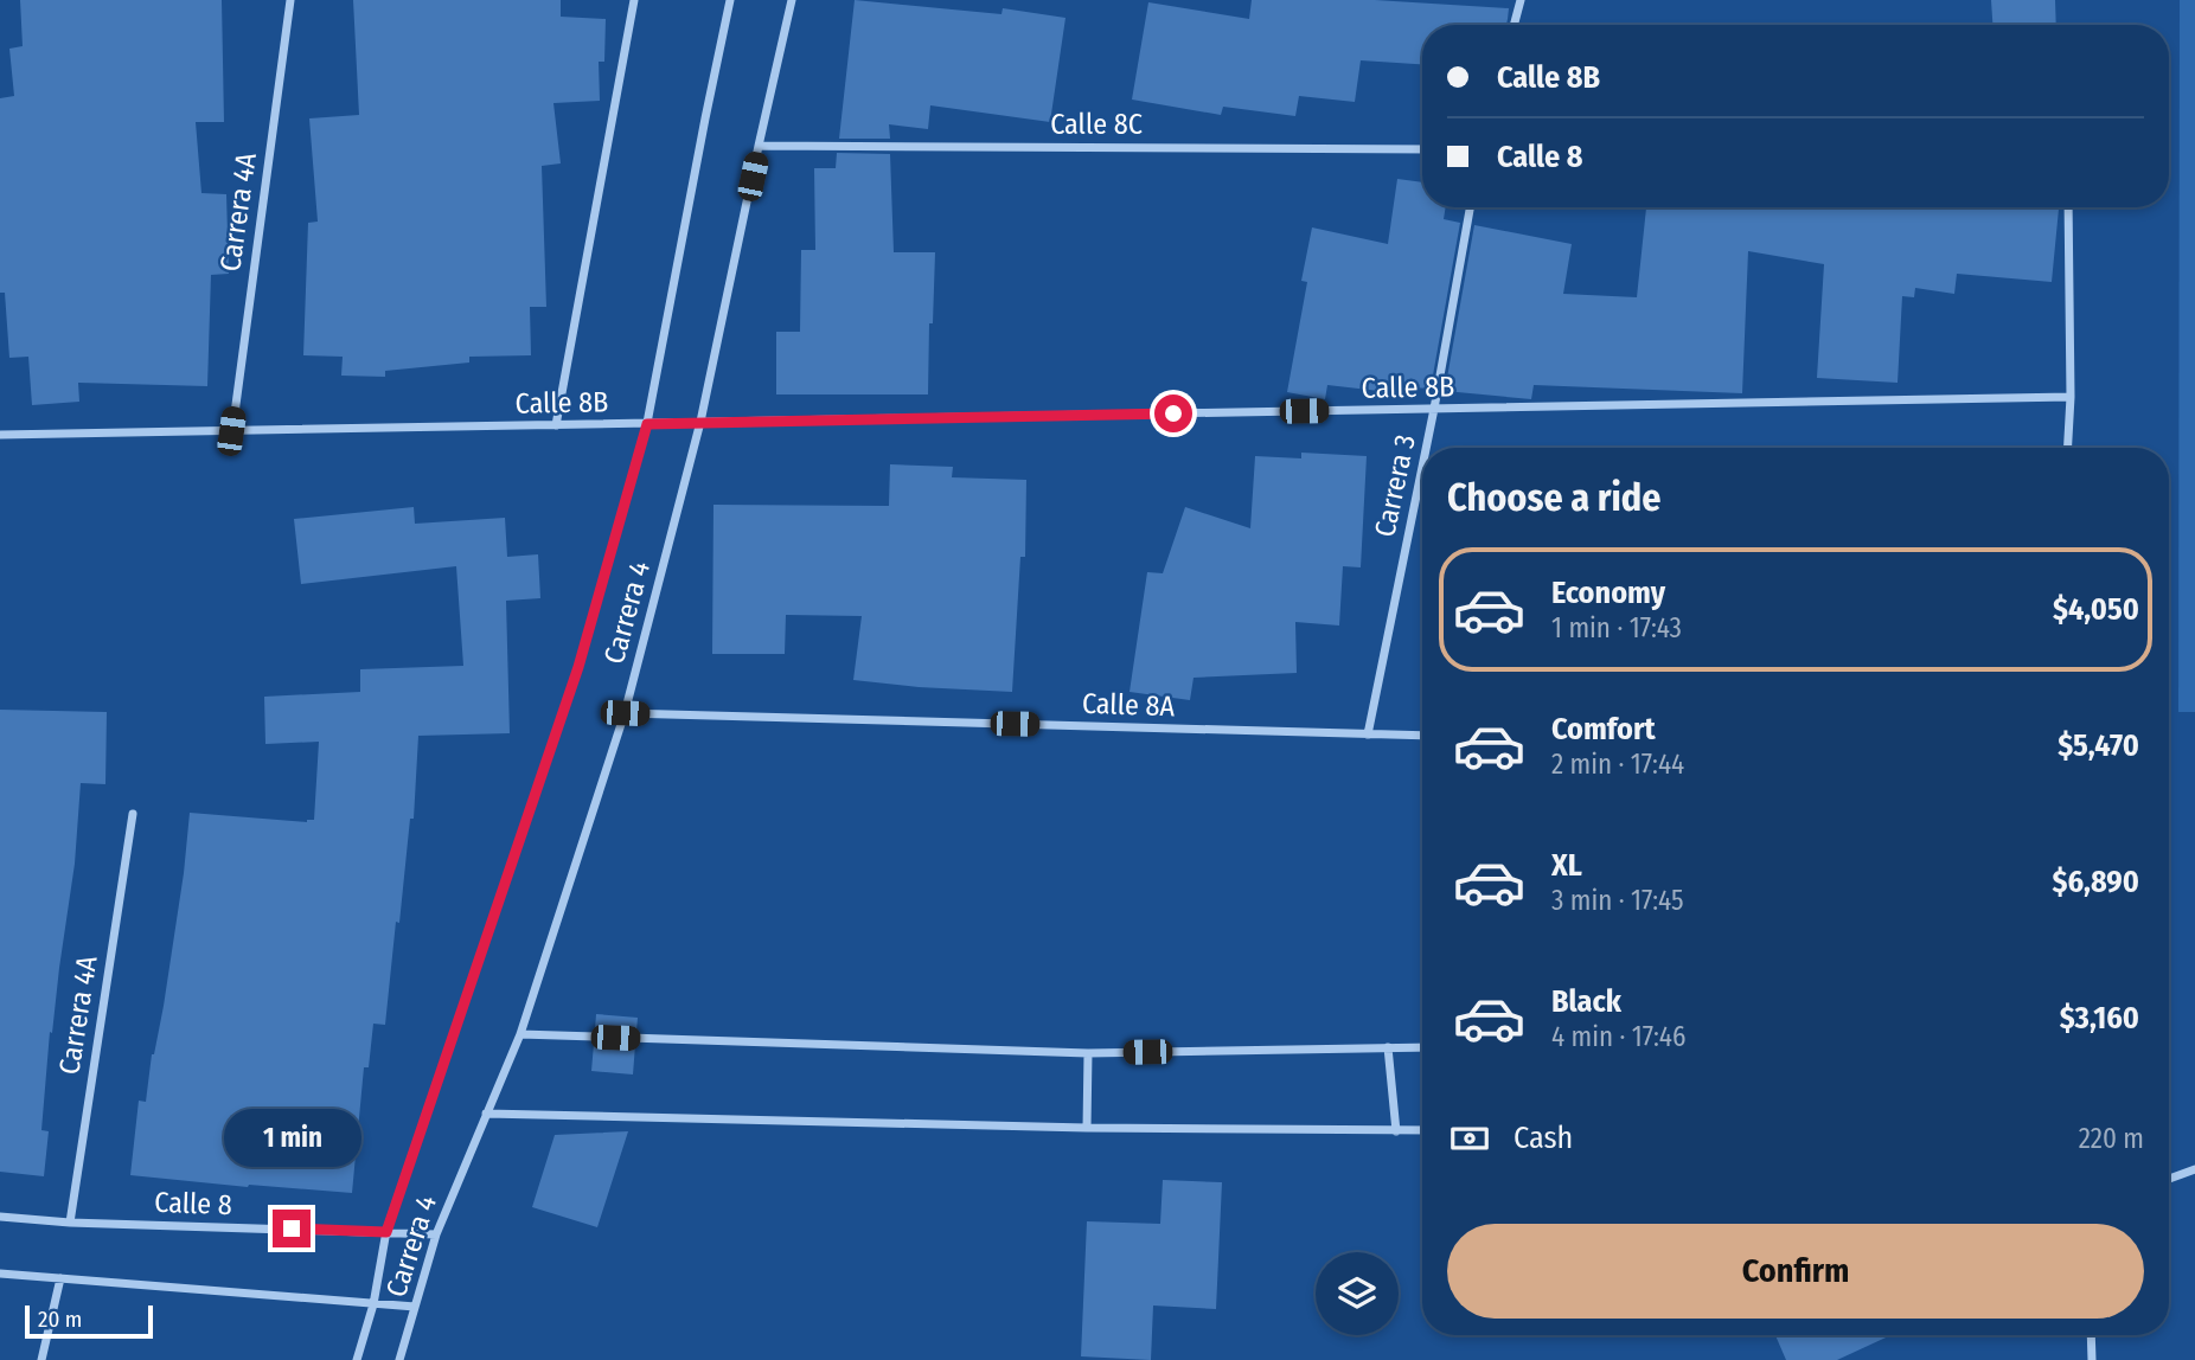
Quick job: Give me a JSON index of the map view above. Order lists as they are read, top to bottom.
{
  "streets": {
    "street": [
      "Calle 8C",
      "Carrera 4A",
      "Calle 8B",
      "Carrera 3",
      "Carrera 4",
      "Calle 8A",
      "Calle 8"
    ]
  },
  "crossings": [
    ["Calle 8C", "Carrera 4"],
    ["Carrera 4A", "Calle 8B"],
    ["Carrera 4A", "Calle 8"],
    ["Calle 8B", "Carrera 3"],
    ["Calle 8B", "Carrera 4"],
    ["Carrera 3", "Calle 8A"],
    ["Carrera 4", "Calle 8A"],
    ["Carrera 4", "Calle 8"]
  ],
  "scale_bar": "20 m",
  "page": {
    "banner": ["Calle 8B", "Calle 8"],
    "heading": "Choose a ride",
    "list": [
      {
        "name": "Economy",
        "note": "1 min · 17:43",
        "value": "$4,050"
      },
      {
        "name": "Comfort",
        "note": "2 min · 17:44",
        "value": "$5,470"
      },
      {
        "name": "XL",
        "note": "3 min · 17:45",
        "value": "$6,890"
      },
      {
        "name": "Black",
        "note": "4 min · 17:46",
        "value": "$3,160"
      }
    ],
    "pay": ["Cash", "220 m"],
    "bubble": "1 min",
    "buttons": "Confirm",
    "scale": "20 m"
  }
}
